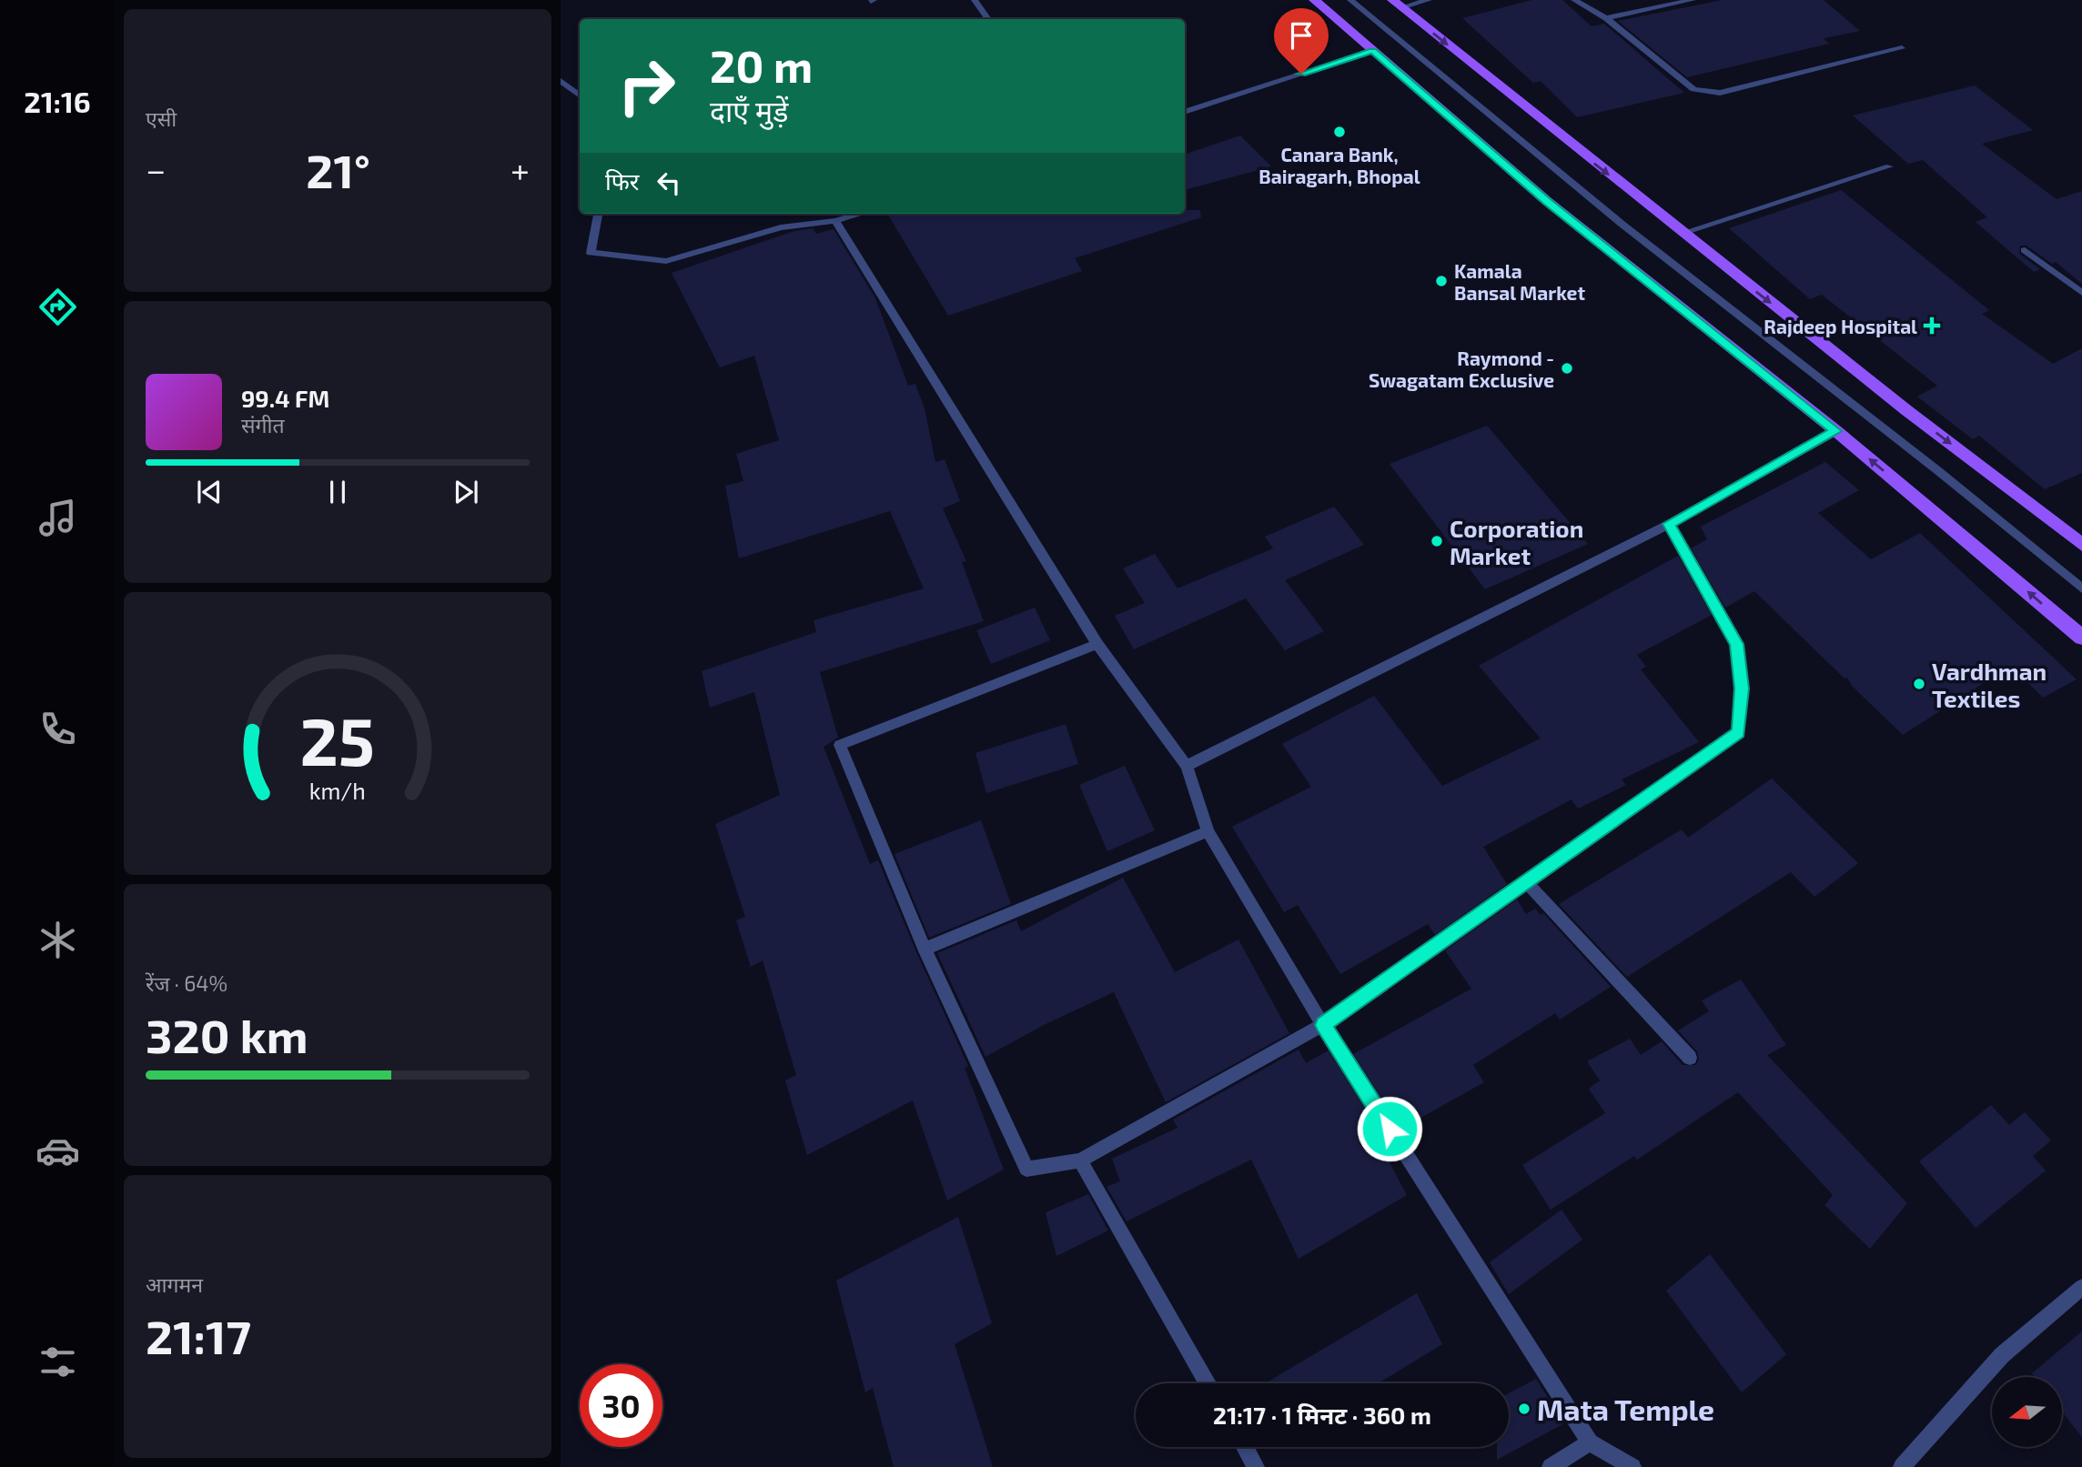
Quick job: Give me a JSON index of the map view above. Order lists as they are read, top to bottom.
{
  "places": {
    "other": [
      "Canara Bank, Bairagarh, Bhopal",
      "Kamala Bansal Market",
      "Raymond - Swagatam Exclusive",
      "Corporation Market",
      "Vardhman Textiles",
      "Mata Temple"
    ],
    "health": ["Rajdeep Hospital"]
  },
  "north": "left",
  "page": {
    "tabs": "21:16",
    "tile": [
      "एसी",
      ["रेंज · 64%", "320 km"],
      ["आगमन", "21:17"]
    ],
    "turn": ["20 m", "दाएँ मुड़ें"],
    "heat": ["−", "21°", "+"],
    "then": "फिर",
    "song": ["99.4 FM", "संगीत"],
    "limit": "30",
    "trip": "21:17 · 1 मिनट · 360 m",
    "gauge": ["25", "km/h"]
  }
}
